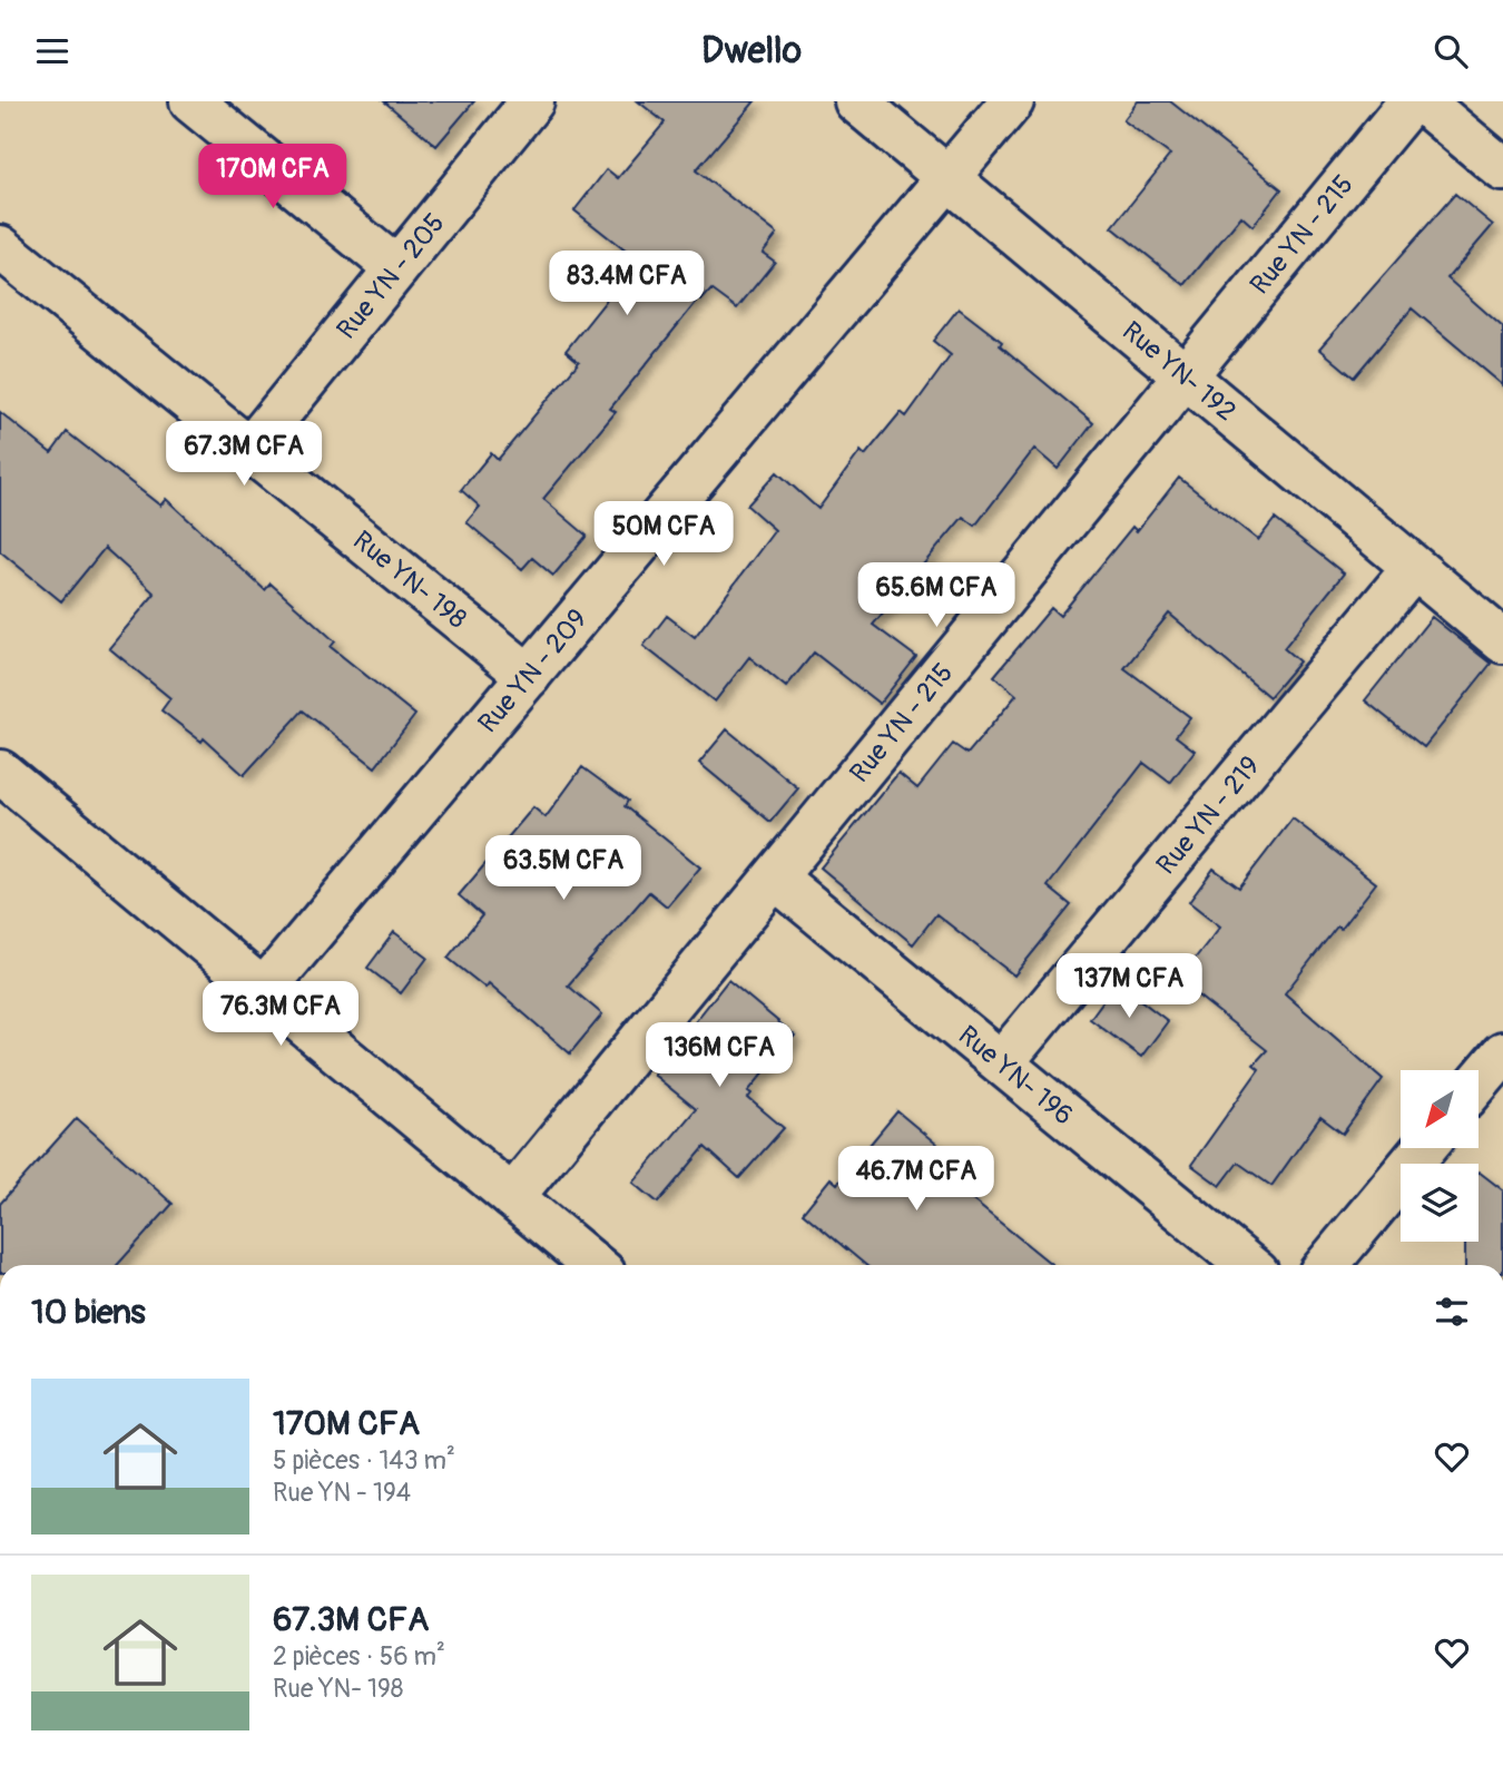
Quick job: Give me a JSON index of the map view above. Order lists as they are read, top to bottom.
{
  "streets": {
    "street": [
      "Rue YN - 215",
      "Rue YN - 205",
      "Rue YN- 192",
      "Rue YN- 198",
      "Rue YN - 209",
      "Rue YN - 219",
      "Rue YN- 196"
    ]
  },
  "crossings": [
    ["Rue YN - 215", "Rue YN- 192"],
    ["Rue YN - 215", "Rue YN- 196"],
    ["Rue YN - 205", "Rue YN- 198"],
    ["Rue YN- 192", "Rue YN - 209"],
    ["Rue YN- 192", "Rue YN - 219"],
    ["Rue YN- 198", "Rue YN - 209"],
    ["Rue YN - 219", "Rue YN- 196"]
  ],
  "north": "bottom left",
  "page": {
    "header": "Dwello",
    "price": [
      "170M CFA",
      "83.4M CFA",
      "67.3M CFA",
      "50M CFA",
      "65.6M CFA",
      "63.5M CFA",
      "137M CFA",
      "76.3M CFA",
      "136M CFA",
      "46.7M CFA"
    ],
    "heading": "10 biens",
    "list": [
      {
        "name": "170M CFA",
        "note": "5 pièces · 143 m² · Rue YN - 194"
      },
      {
        "name": "67.3M CFA",
        "note": "2 pièces · 56 m² · Rue YN- 198"
      }
    ]
  }
}
